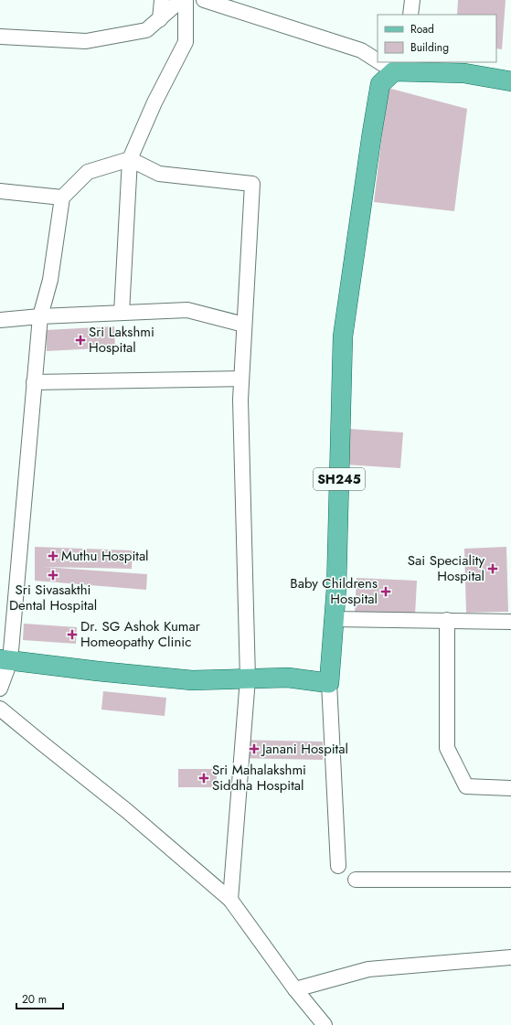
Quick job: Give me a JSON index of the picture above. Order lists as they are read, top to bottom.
{
  "streets": {
    "main road": ["SH245"]
  },
  "places": {
    "health": [
      "Sri Lakshmi Hospital",
      "Muthu Hospital",
      "Sai Speciality Hospital",
      "Sri Sivasakthi Dental Hospital",
      "Baby Childrens Hospital",
      "Dr. SG Ashok Kumar Homeopathy Clinic",
      "Janani Hospital",
      "Sri Mahalakshmi Siddha Hospital"
    ]
  },
  "legend": ["Road", "Building"],
  "scale_bar": "20 m"
}
